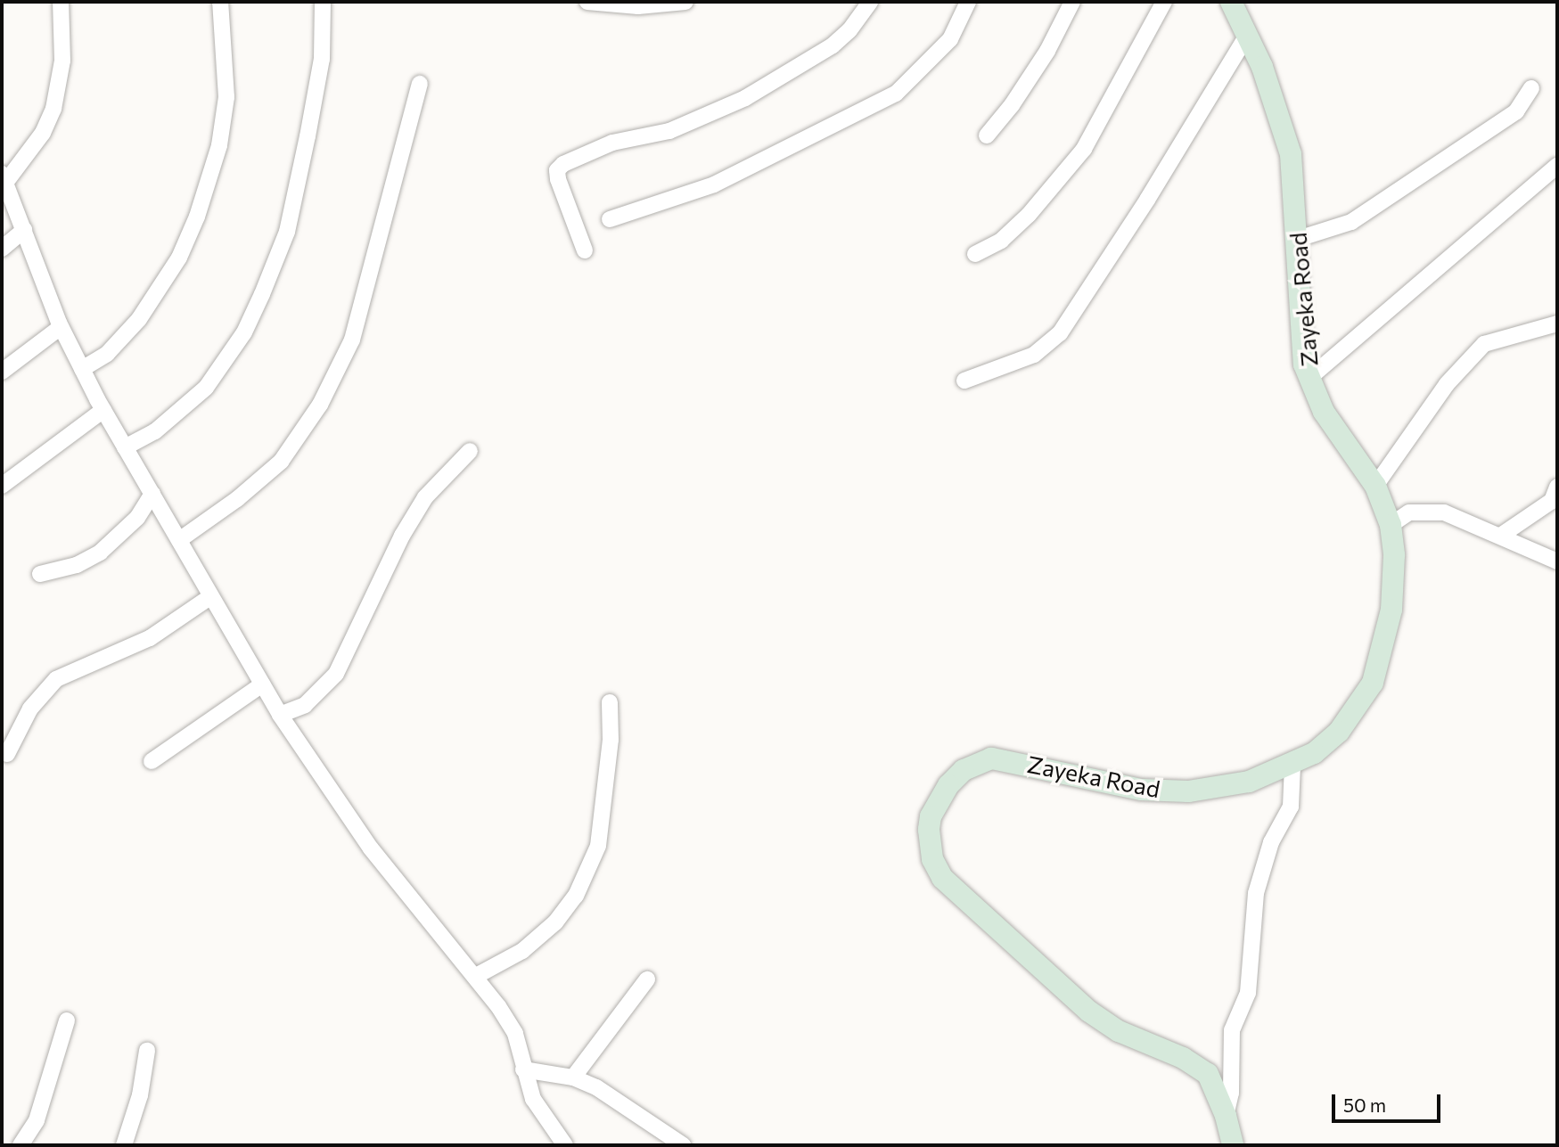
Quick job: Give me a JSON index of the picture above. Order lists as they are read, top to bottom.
{
  "streets": {
    "street": ["Zayeka Road"]
  },
  "scale_bar": "50 m"
}
